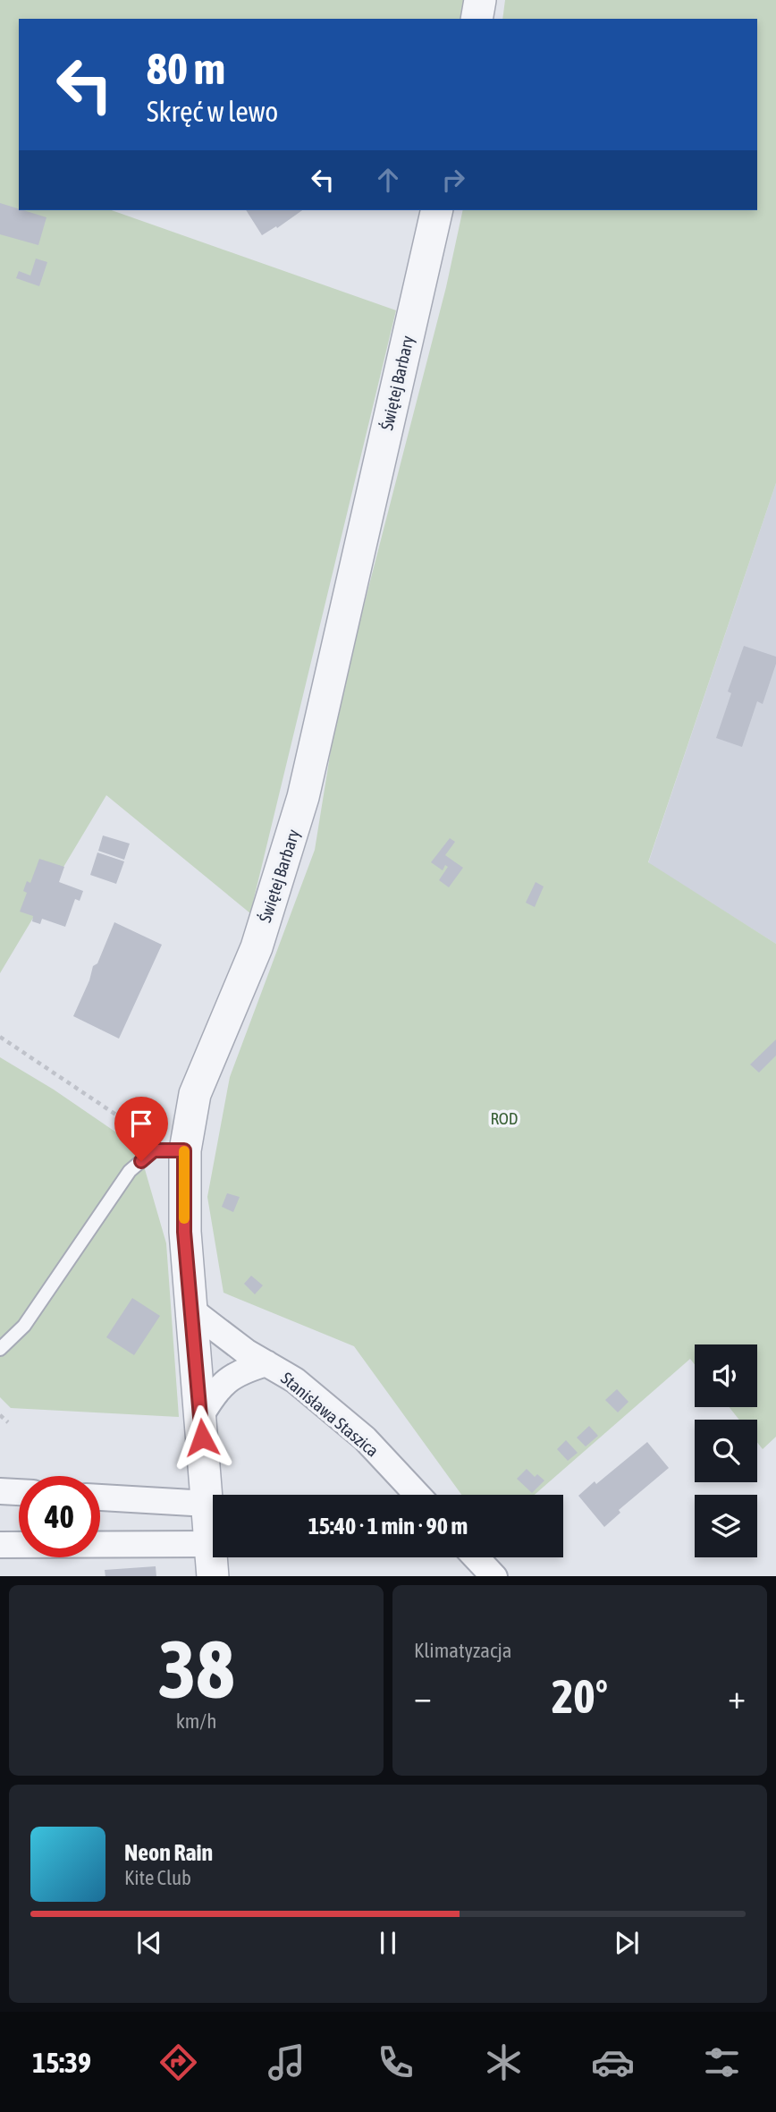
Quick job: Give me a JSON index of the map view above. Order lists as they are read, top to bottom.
{
  "streets": {
    "street": ["Świętej Barbary", "Stanisława Staszica"]
  },
  "crossings": [
    ["Świętej Barbary", "Stanisława Staszica"]
  ],
  "parks": ["ROD"],
  "page": {
    "turn": ["80 m", "Skręć w lewo"],
    "limit": "40",
    "trip": "15:40 · 1 min · 90 m",
    "tile": [
      ["38", "km/h"],
      "Klimatyzacja"
    ],
    "heat": ["−", "20°", "+"],
    "song": ["Neon Rain", "Kite Club"],
    "tabs": "15:39"
  }
}
